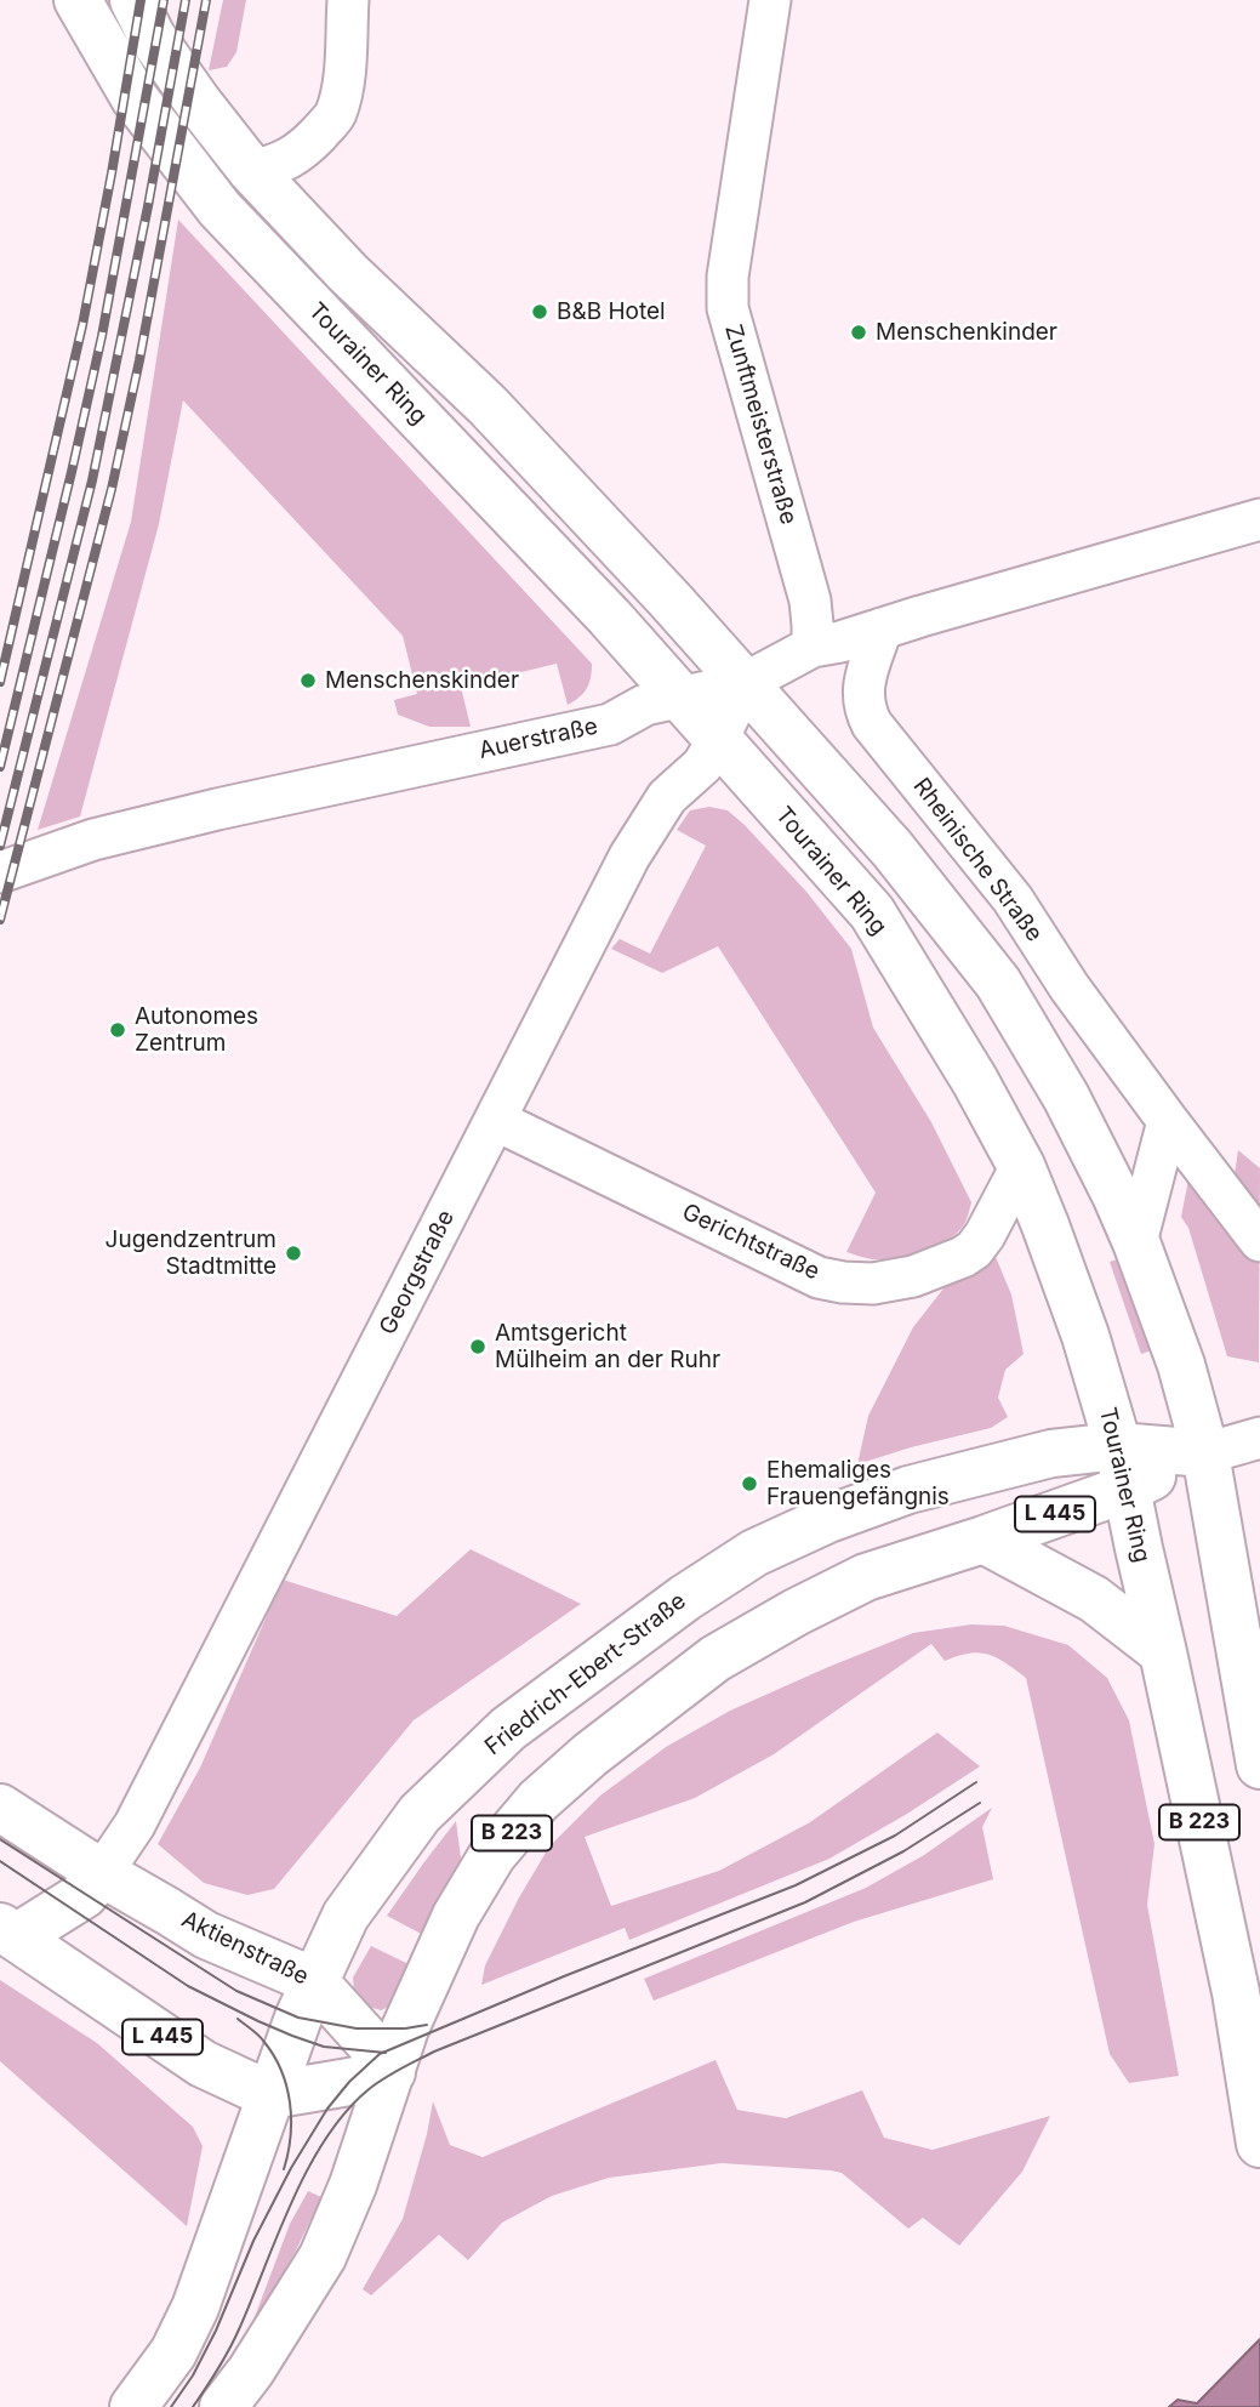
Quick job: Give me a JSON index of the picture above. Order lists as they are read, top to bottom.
{
  "streets": {
    "main road": [
      "Tourainer Ring",
      "L 445",
      "Friedrich-Ebert-Straße",
      "B 223",
      "Aktienstraße"
    ],
    "street": [
      "Zunftmeisterstraße",
      "Auerstraße",
      "Rheinische Straße",
      "Gerichtstraße",
      "Georgstraße"
    ]
  },
  "crossings": [
    ["Tourainer Ring", "Auerstraße"],
    ["Tourainer Ring", "Gerichtstraße"],
    ["Tourainer Ring", "Georgstraße"],
    ["Tourainer Ring", "Friedrich-Ebert-Straße"],
    ["Zunftmeisterstraße", "Auerstraße"],
    ["Auerstraße", "Rheinische Straße"],
    ["Auerstraße", "Georgstraße"],
    ["Gerichtstraße", "Georgstraße"],
    ["Georgstraße", "Aktienstraße"],
    ["L 445", "Friedrich-Ebert-Straße"],
    ["Friedrich-Ebert-Straße", "Aktienstraße"]
  ],
  "places": [
    "B&B Hotel",
    "Menschenkinder",
    "Menschenskinder",
    "Autonomes Zentrum",
    "Jugendzentrum Stadtmitte",
    "Amtsgericht Mülheim an der Ruhr",
    "Ehemaliges Frauengefängnis"
  ]
}
